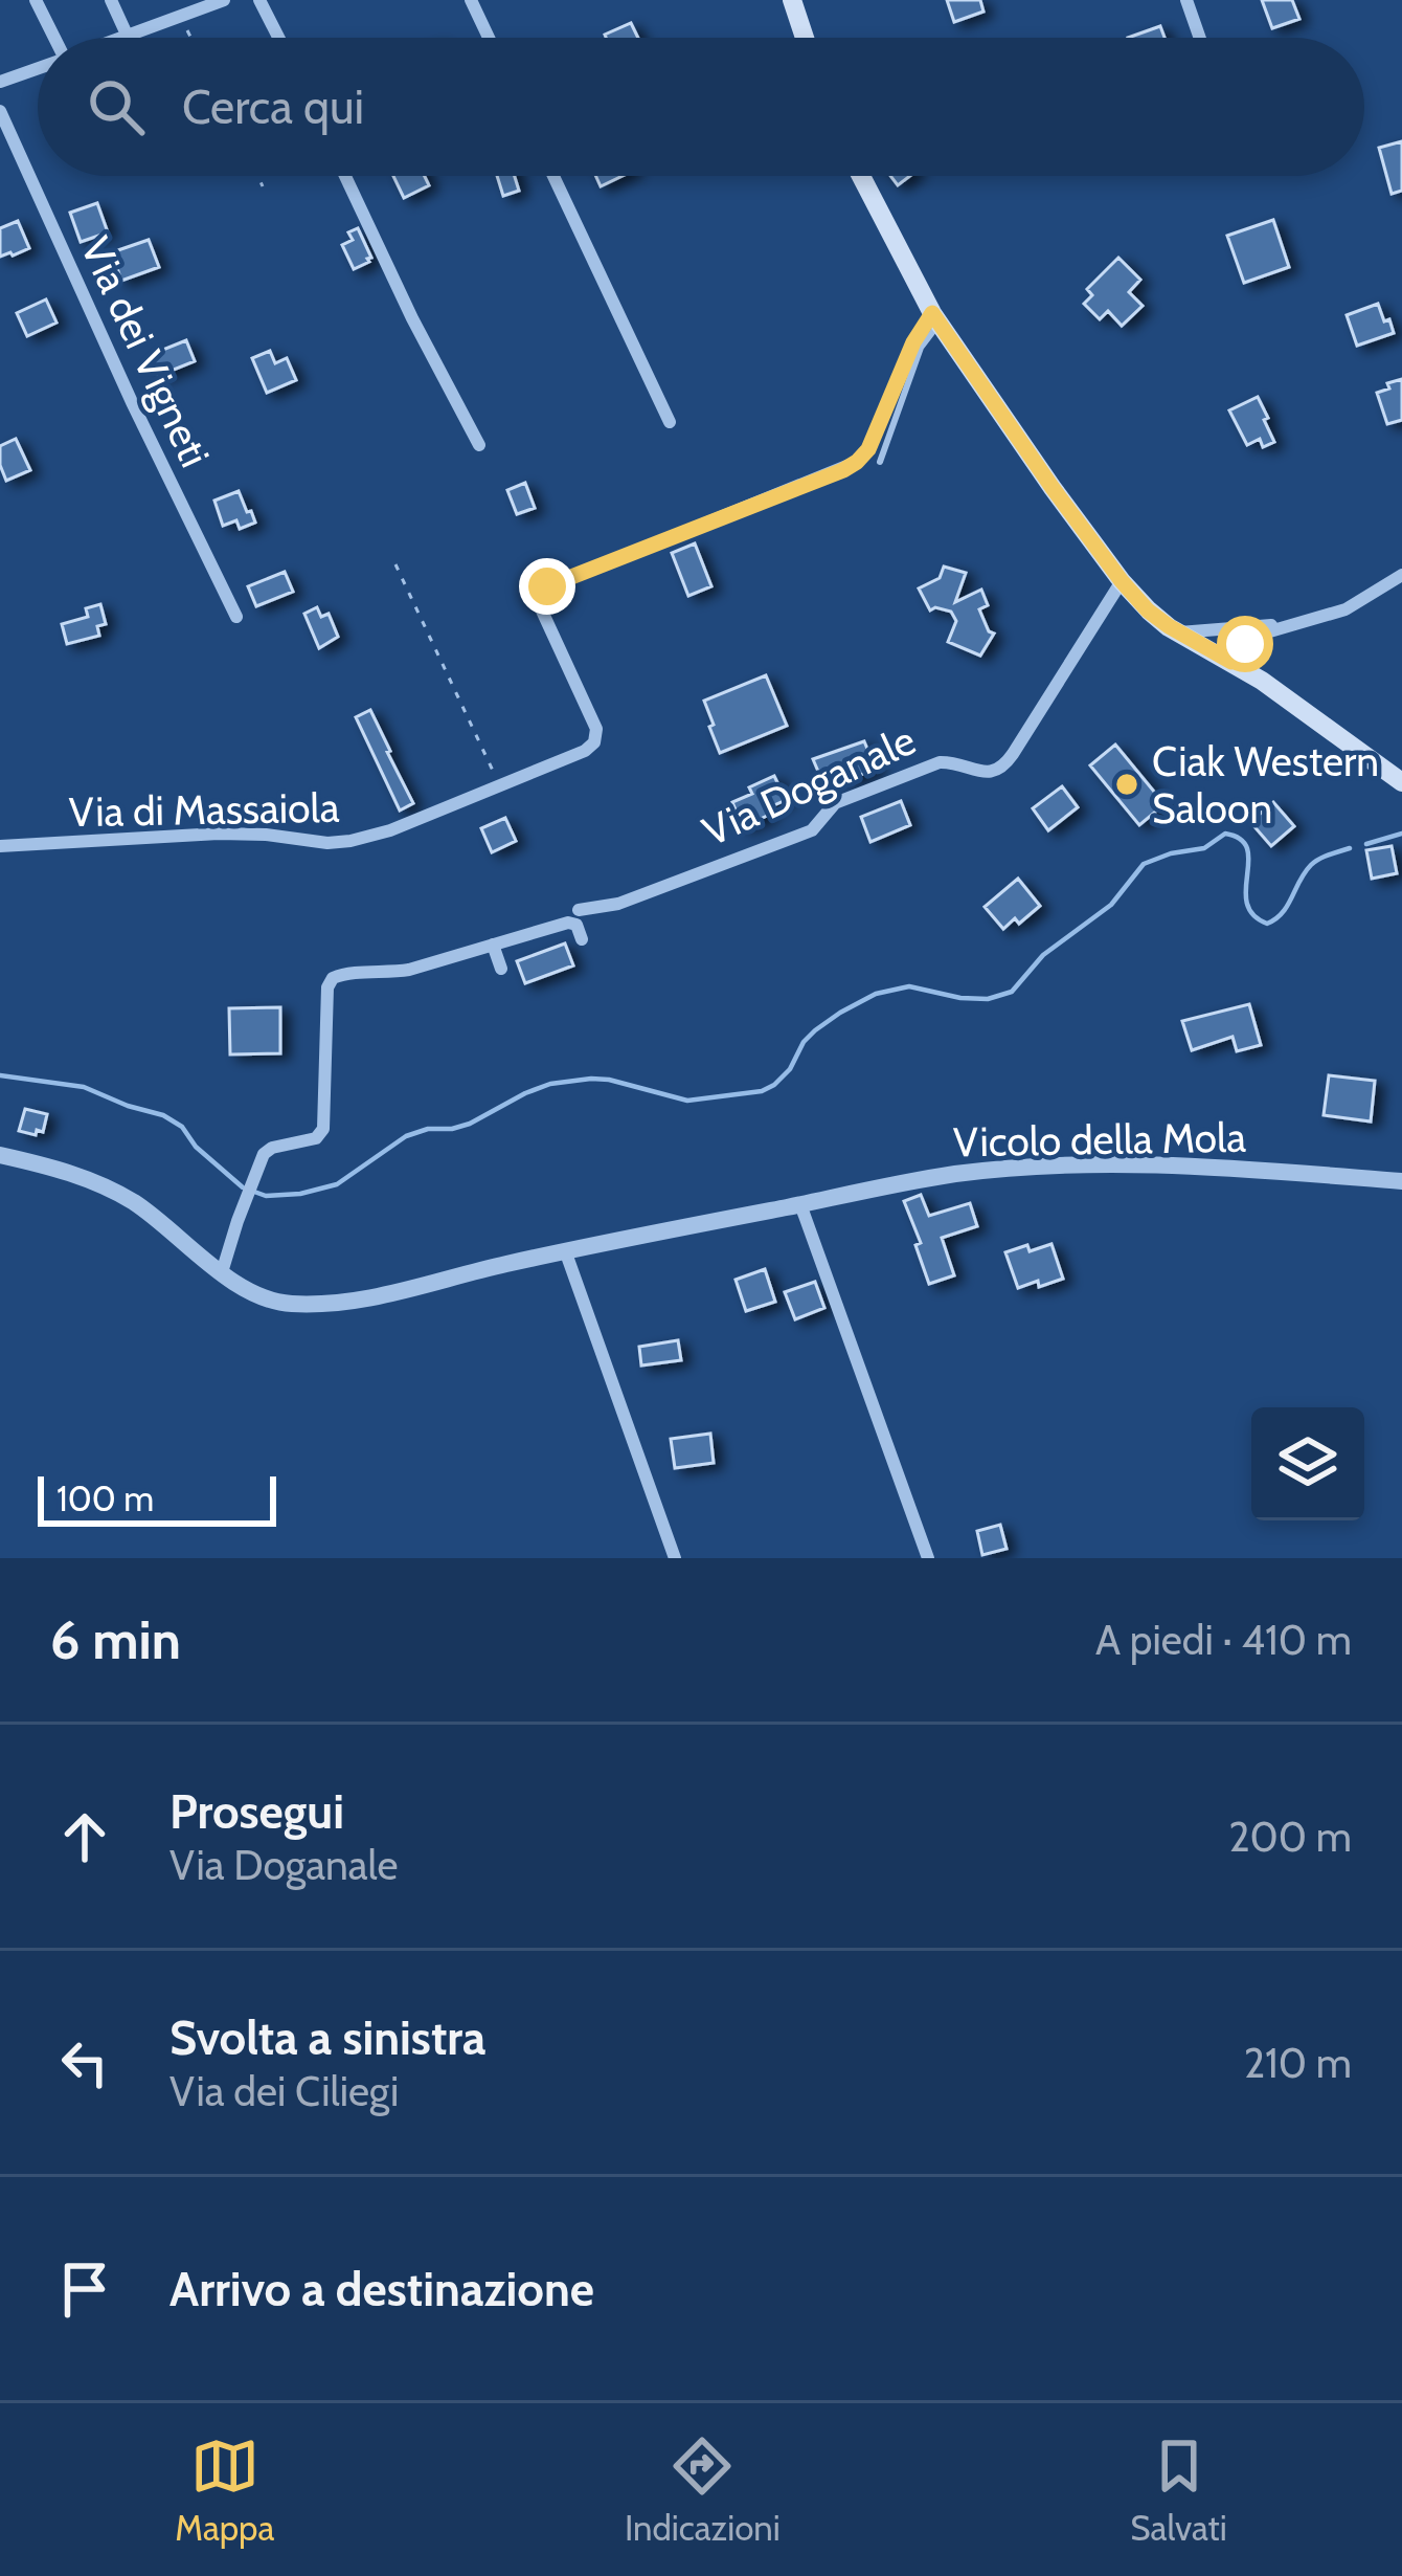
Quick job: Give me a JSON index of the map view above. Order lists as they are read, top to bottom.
{
  "streets": {
    "street": [
      "Via dei Vigneti",
      "Via Doganale",
      "Via di Massaiola",
      "Vicolo della Mola"
    ]
  },
  "places": ["Ciak Western Saloon"],
  "scale_bar": "100 m",
  "page": {
    "search": "Cerca qui",
    "scale": "100 m",
    "heading": ["6 min", "A piedi · 410 m"],
    "list": [
      ["Prosegui", "Via Doganale", "200 m"],
      ["Svolta a sinistra", "Via dei Ciliegi", "210 m"],
      "Arrivo a destinazione"
    ],
    "nav": ["Mappa", "Indicazioni", "Salvati"]
  }
}
